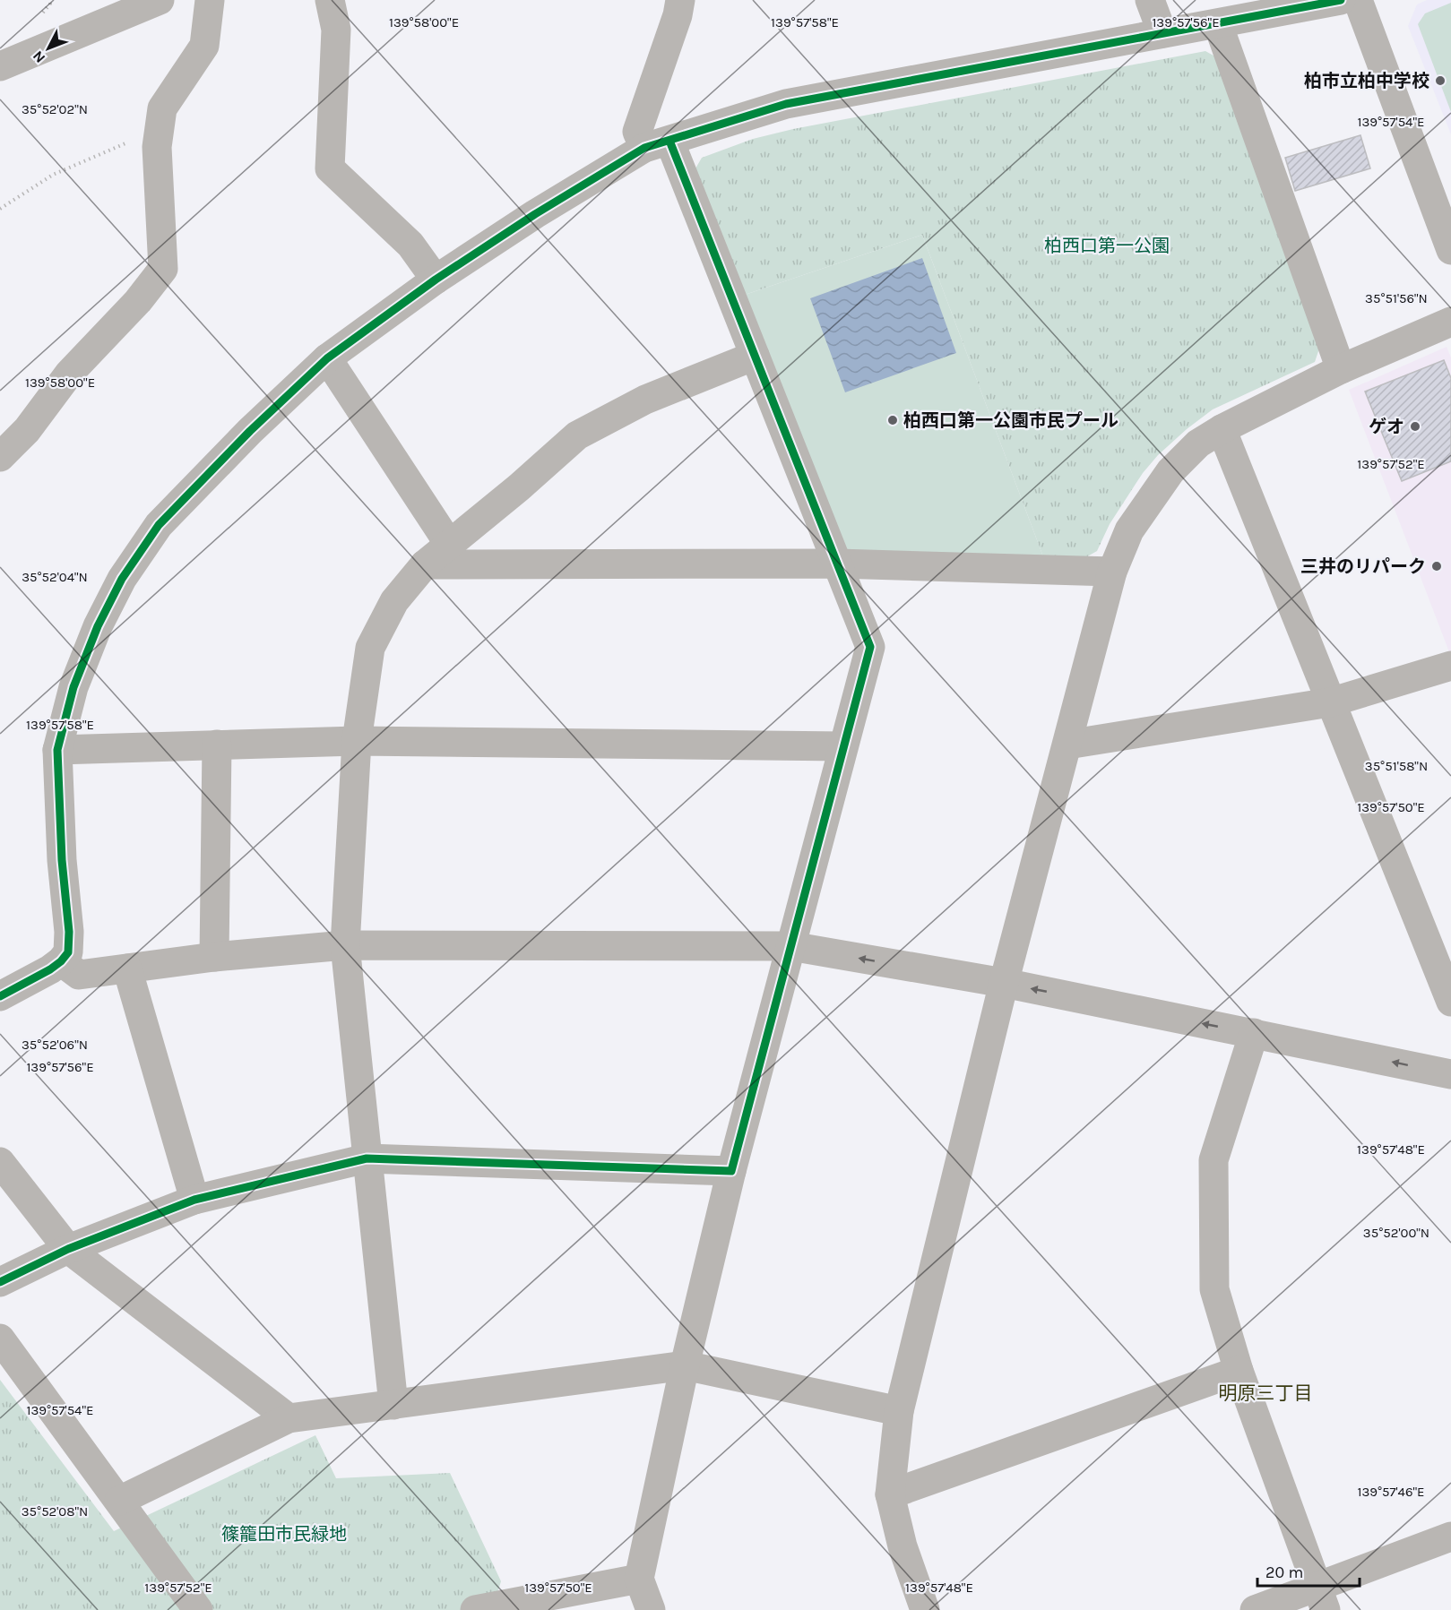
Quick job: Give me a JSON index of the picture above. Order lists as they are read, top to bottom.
{
  "districts": ["明原三丁目"],
  "parks": ["柏西口第一公園", "篠籠田市民緑地"],
  "places": [
    "柏市立柏中学校",
    "柏西口第一公園市民プール",
    "ゲオ",
    "三井のリパーク"
  ],
  "scale_bar": "20 m",
  "north": "bottom left",
  "coordinates": [
    "139°58'00\"E",
    "139°57'58\"E",
    "139°57'56\"E",
    "35°52'02\"N",
    "139°57'54\"E",
    "35°51'56\"N",
    "139°57'52\"E",
    "35°52'04\"N",
    "35°51'58\"N",
    "139°57'50\"E",
    "35°52'06\"N",
    "139°57'48\"E",
    "35°52'00\"N",
    "139°57'46\"E",
    "35°52'08\"N"
  ]
}
